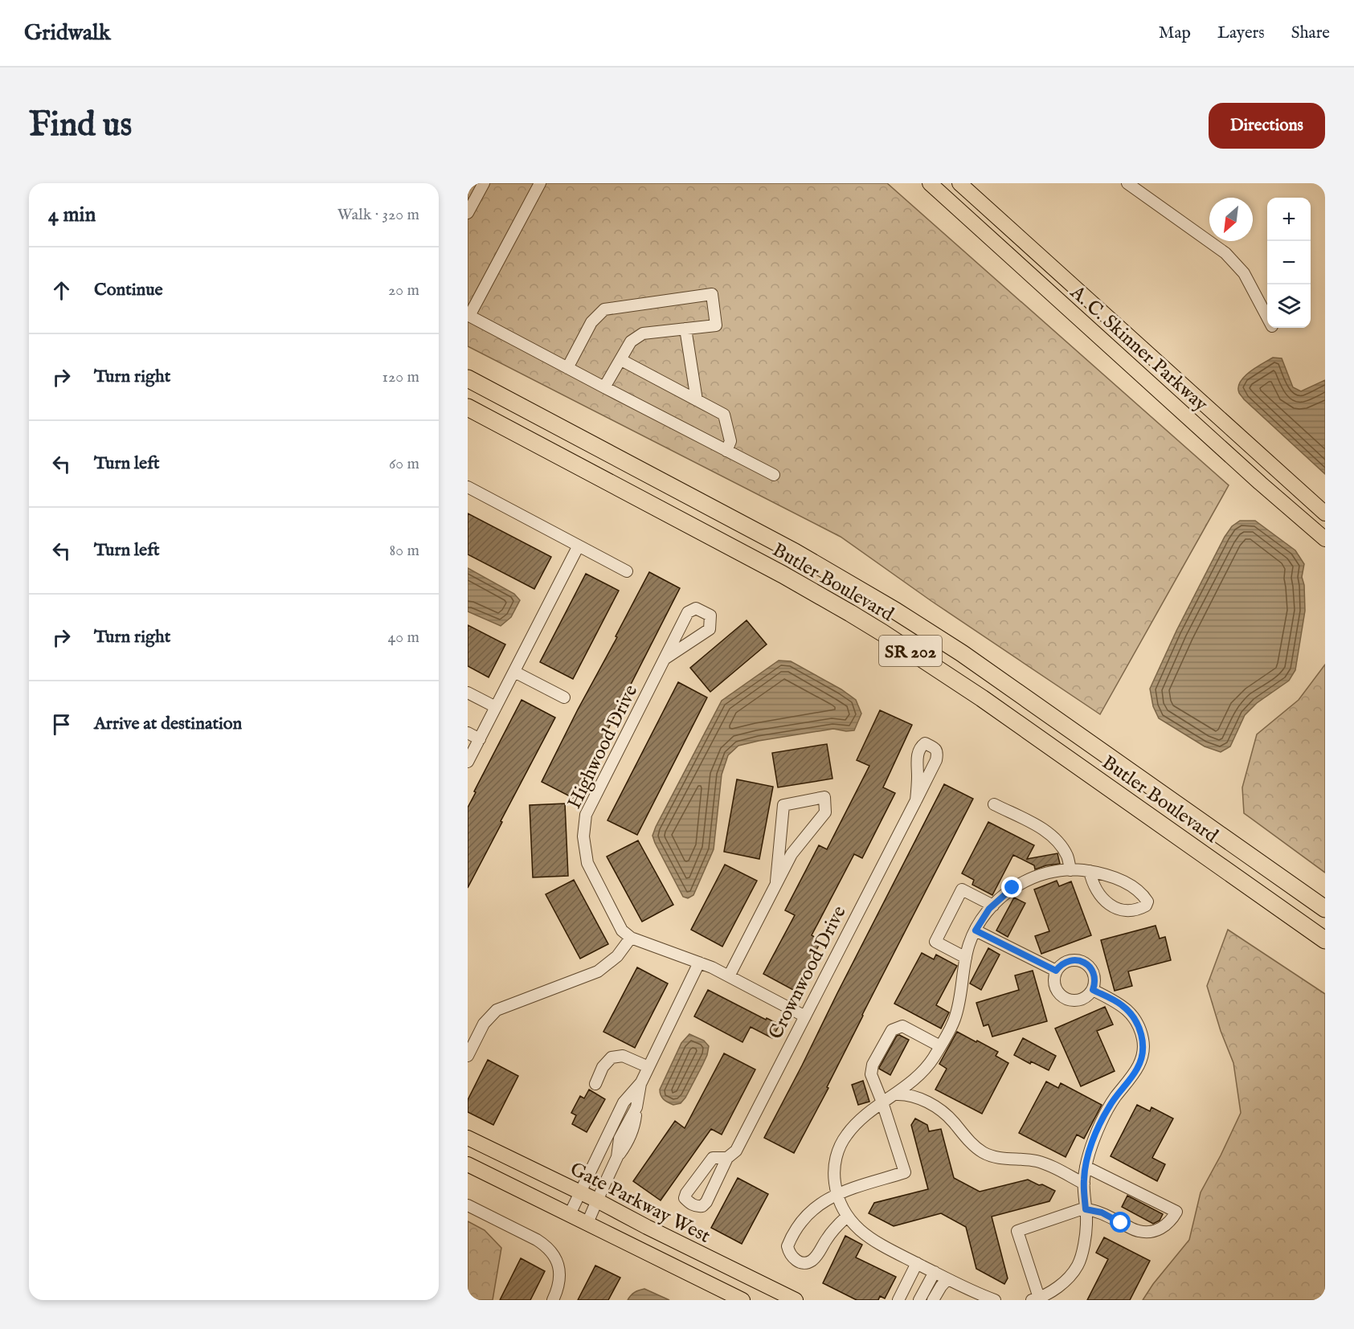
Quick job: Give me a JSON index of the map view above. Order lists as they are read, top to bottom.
{
  "streets": {
    "highway": ["Butler Boulevard", "SR 202"],
    "main road": ["A. C. Skinner Parkway", "Gate Parkway West"],
    "street": ["Highwood Drive", "Crownwood Drive"]
  },
  "north": "bottom left",
  "page": {
    "header": "Gridwalk",
    "nav": ["Map", "Layers", "Share"],
    "buttons": "Directions",
    "title": "Find us",
    "heading": ["4 min", "Walk · 320 m"],
    "map_buttons": ["+", "−"],
    "list": [
      ["Continue", "20 m"],
      ["Turn right", "120 m"],
      ["Turn left", "60 m"],
      ["Turn left", "80 m"],
      ["Turn right", "40 m"],
      "Arrive at destination"
    ]
  }
}
